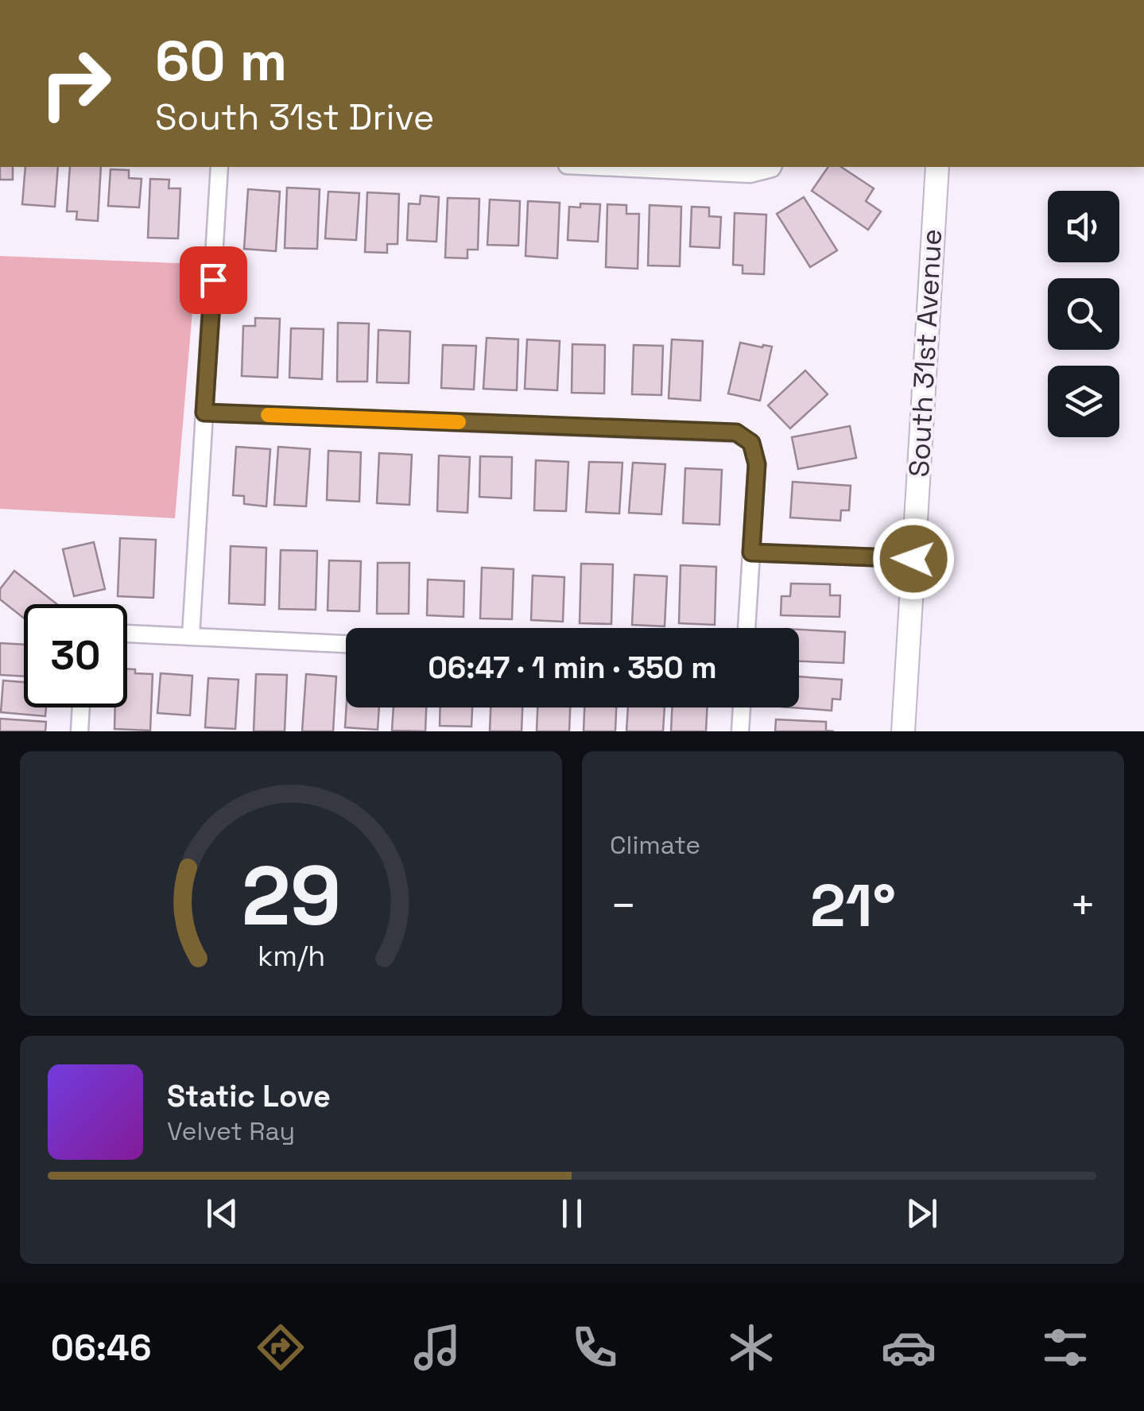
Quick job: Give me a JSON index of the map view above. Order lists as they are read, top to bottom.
{
  "streets": {
    "street": ["South 31st Avenue"]
  },
  "page": {
    "turn": ["60 m", "South 31st Drive"],
    "limit": "30",
    "trip": "06:47 · 1 min · 350 m",
    "tile": "Climate",
    "heat": ["−", "21°", "+"],
    "song": ["Static Love", "Velvet Ray"],
    "tabs": "06:46",
    "gauge": ["29", "km/h"]
  }
}
